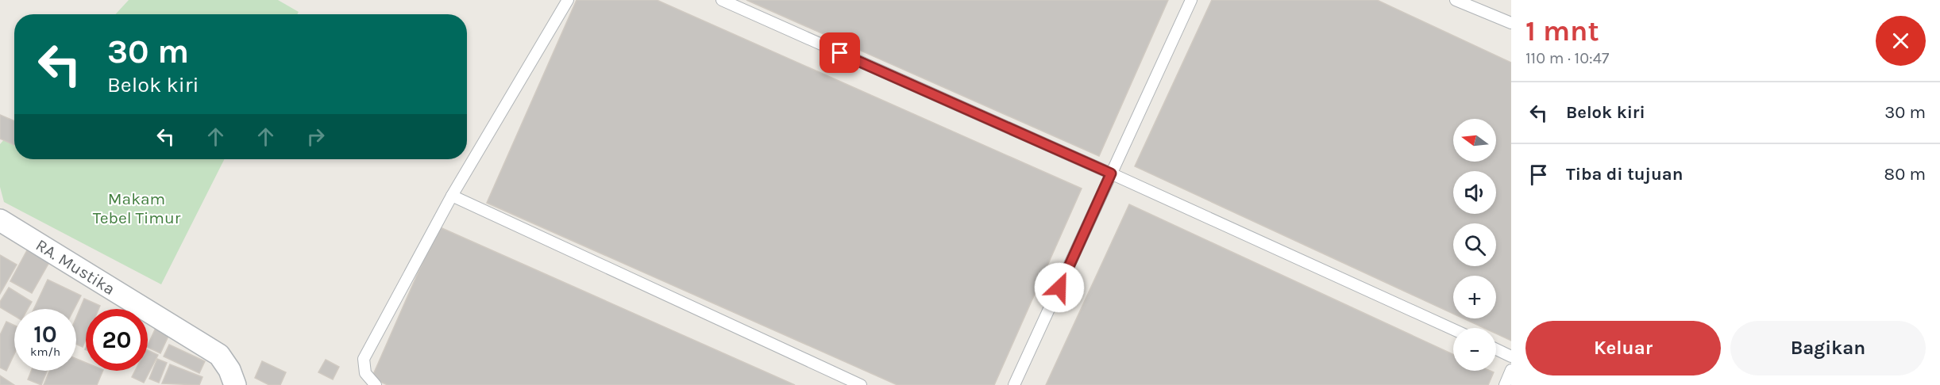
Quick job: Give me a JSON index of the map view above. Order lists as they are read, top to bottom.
{
  "streets": {
    "street": ["RA. Mustika"]
  },
  "parks": ["Makam Tebel Timur"],
  "north": "left",
  "page": {
    "heading": ["1 mnt", "110 m · 10:47"],
    "turn": ["30 m", "Belok kiri"],
    "list": [
      {
        "name": "Belok kiri",
        "value": "30 m"
      },
      {
        "name": "Tiba di tujuan",
        "value": "80 m"
      }
    ],
    "map_buttons": ["+", "−"],
    "speed": "10 km/h",
    "limit": "20",
    "buttons": ["Keluar", "Bagikan"]
  }
}
